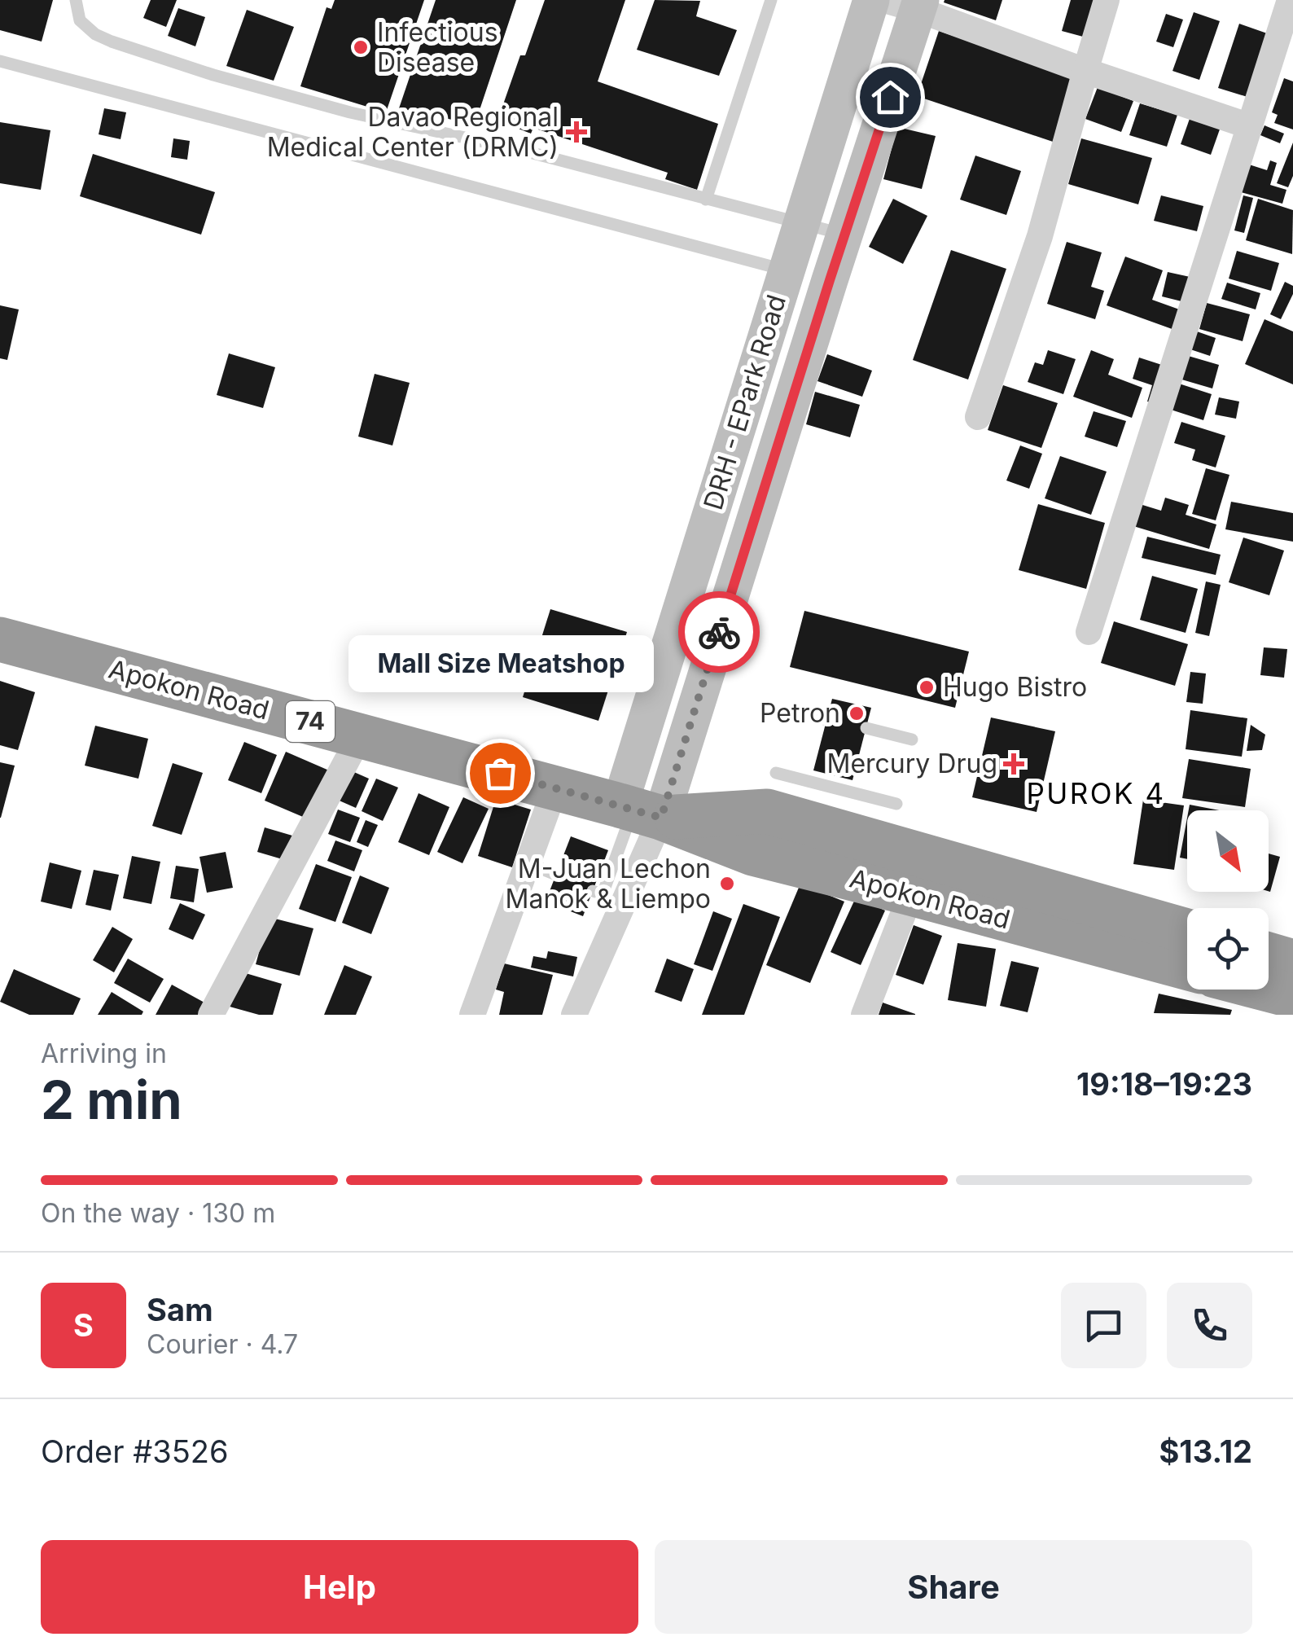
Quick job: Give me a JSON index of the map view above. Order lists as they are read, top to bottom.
{
  "streets": {
    "highway": ["Apokon Road", "74"],
    "main road": ["DRH - EPark Road"]
  },
  "crossings": [
    ["DRH - EPark Road", "Apokon Road"]
  ],
  "districts": ["PUROK 4"],
  "places": {
    "other": [
      "Infectious Disease",
      "Hugo Bistro",
      "Petron",
      "Mall Size Meatshop",
      "M-Juan Lechon Manok & Liempo"
    ],
    "health": ["Davao Regional Medical Center (DRMC)", "Mercury Drug"]
  },
  "north": "bottom right",
  "page": {
    "bubble": "Mall Size Meatshop",
    "heading": ["2 min", "Arriving in", "19:18–19:23"],
    "panel": [
      "Sam",
      "Courier · 4.7",
      "Order #3526",
      "$13.12"
    ],
    "bar": "On the way · 130 m",
    "round": "S",
    "buttons": ["Help", "Share"]
  }
}
